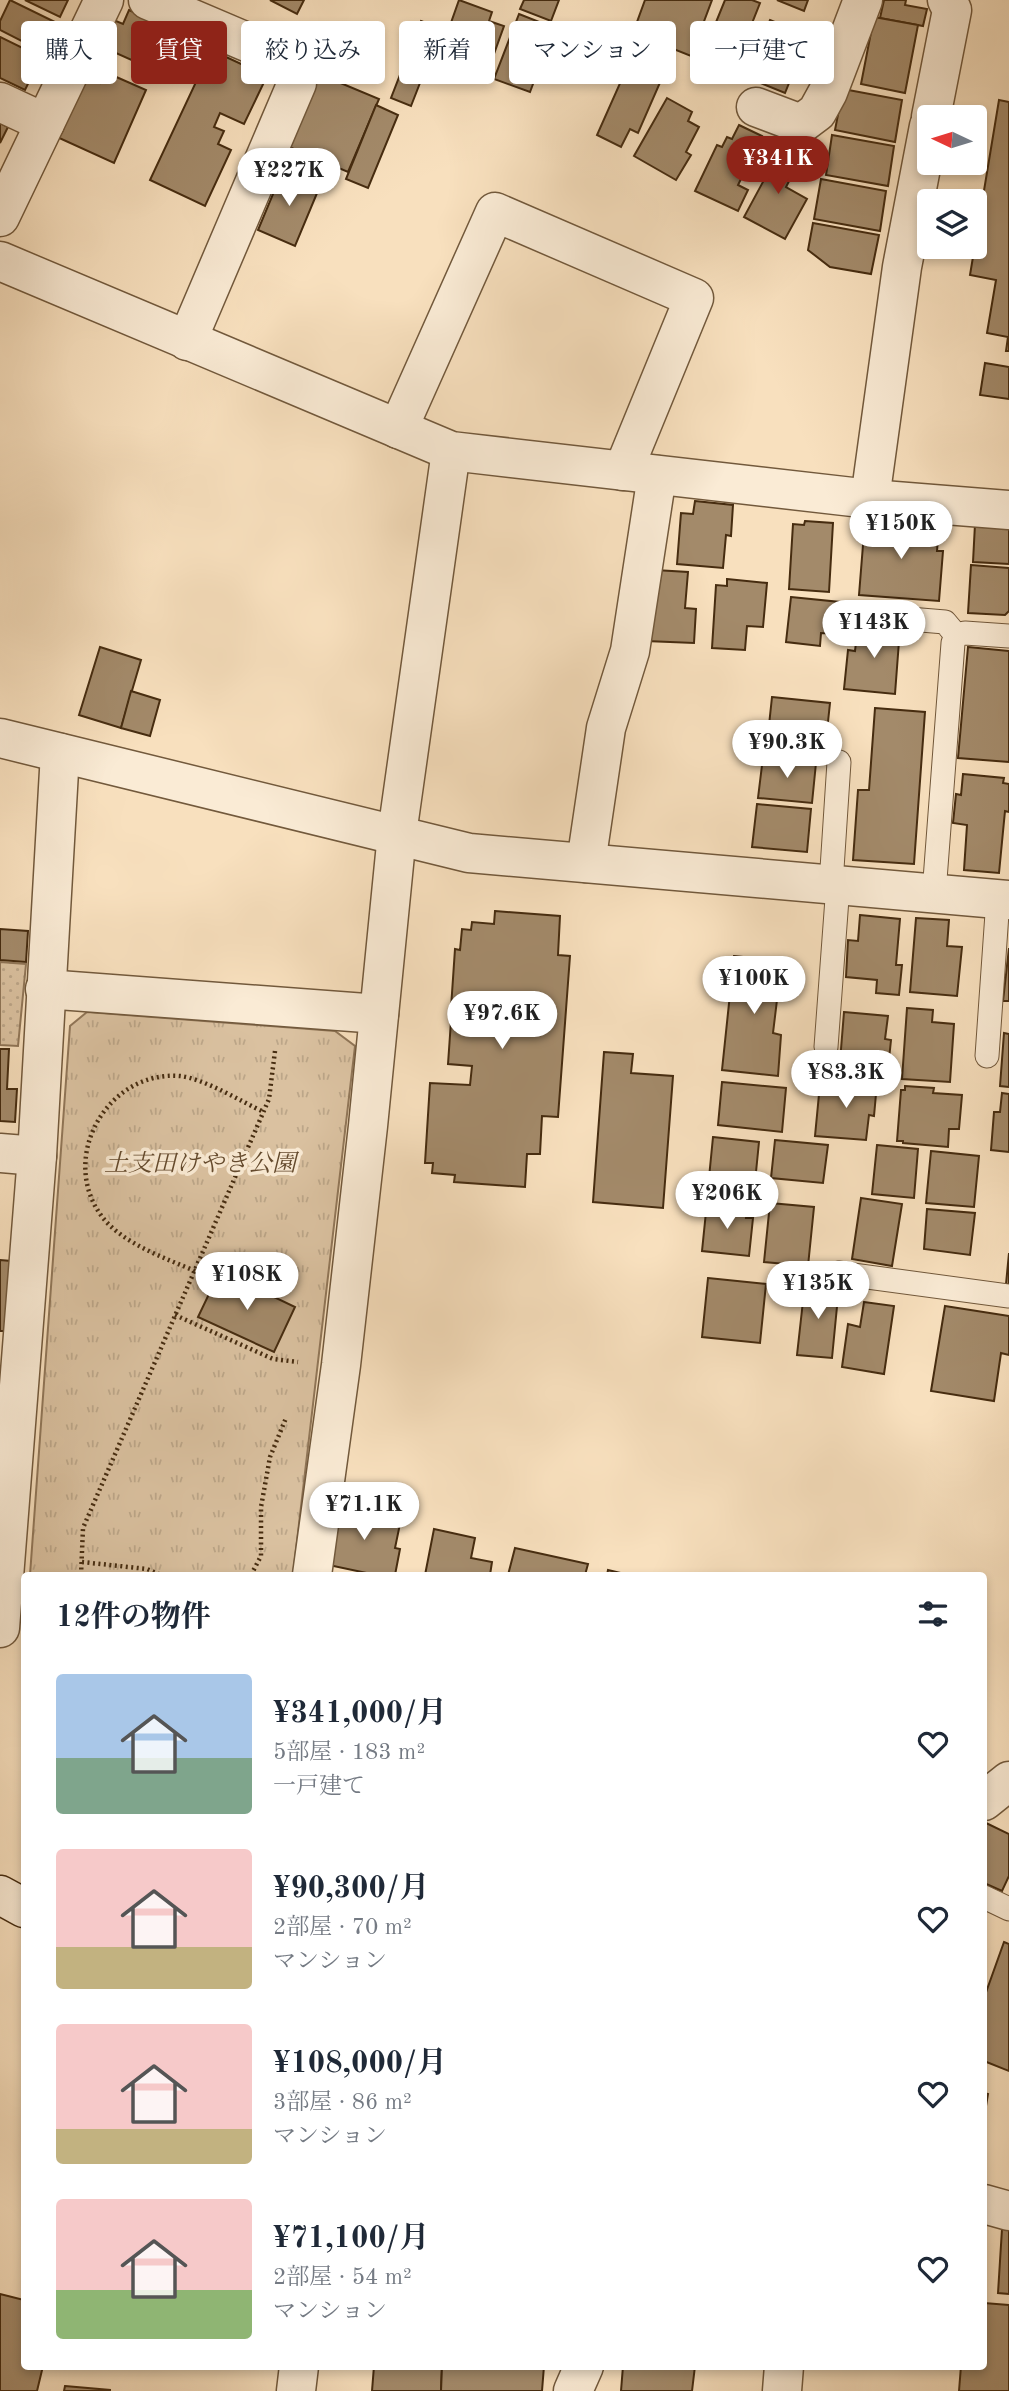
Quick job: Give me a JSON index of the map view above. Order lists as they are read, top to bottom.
{
  "parks": ["土支田けやき公園"],
  "north": "left",
  "page": {
    "chip": [
      "購入",
      "賃貸",
      "絞り込み",
      "新着",
      "マンション",
      "一戸建て"
    ],
    "price": [
      "¥341K",
      "¥227K",
      "¥150K",
      "¥143K",
      "¥90.3K",
      "¥100K",
      "¥97.6K",
      "¥83.3K",
      "¥206K",
      "¥108K",
      "¥135K",
      "¥71.1K"
    ],
    "heading": "12件の物件",
    "list": [
      {
        "name": "¥341,000/月",
        "note": "5部屋 · 183 m² · 一戸建て"
      },
      {
        "name": "¥90,300/月",
        "note": "2部屋 · 70 m² · マンション"
      },
      {
        "name": "¥108,000/月",
        "note": "3部屋 · 86 m² · マンション"
      },
      {
        "name": "¥71,100/月",
        "note": "2部屋 · 54 m² · マンション"
      }
    ]
  }
}
